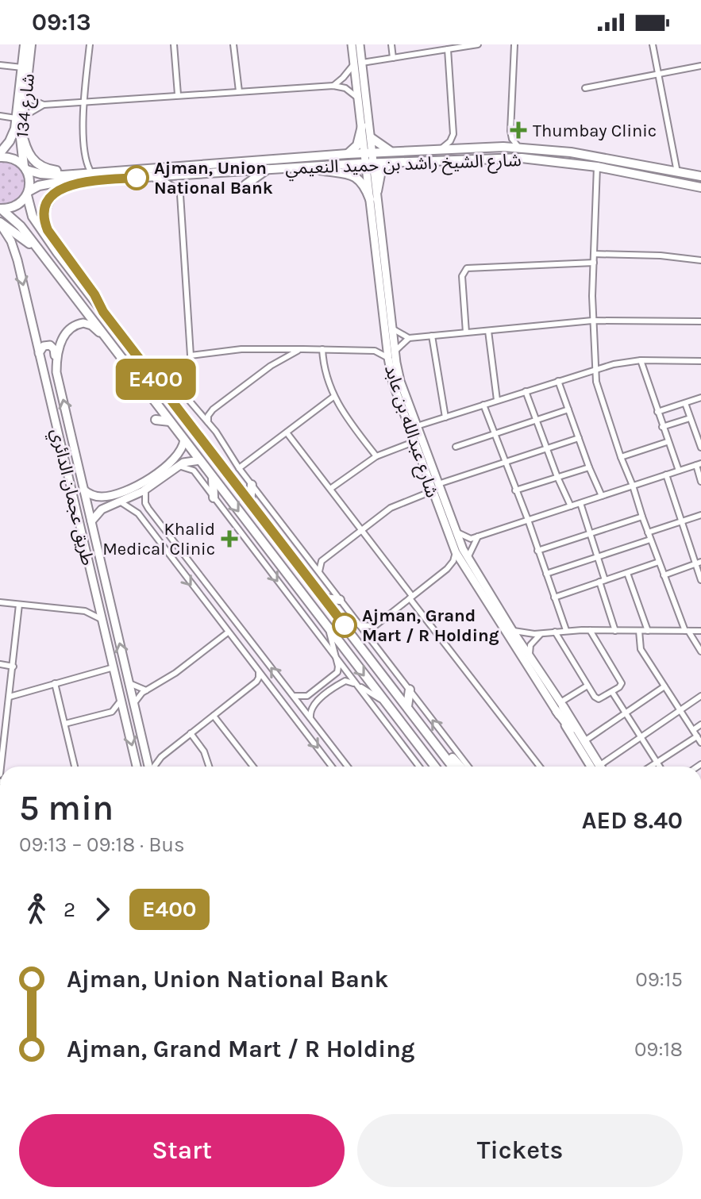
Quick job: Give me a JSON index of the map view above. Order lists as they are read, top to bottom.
{
  "streets": {
    "main road": [
      "شارع 134",
      "شارع الشيخ راشد بن حميد النعيمي",
      "شارع عبدالله بن عابد",
      "طريق عجمان الدائري"
    ]
  },
  "crossings": [
    ["شارع 134", "شارع الشيخ راشد بن حميد النعيمي"],
    ["شارع الشيخ راشد بن حميد النعيمي", "شارع عبدالله بن عابد"]
  ],
  "places": {
    "health": ["Thumbay Clinic", "Khalid Medical Clinic"],
    "other": ["Ajman, Union National Bank", "Ajman, Grand Mart / R Holding"]
  },
  "lines": ["bus line E400"],
  "page": {
    "status": "09:13",
    "on_map": "E400",
    "heading": ["5 min", "09:13 – 09:18 · Bus", "AED 8.40"],
    "legs": ["2", "E400"],
    "list": [
      {
        "name": "Ajman, Union National Bank",
        "value": "09:15"
      },
      {
        "name": "Ajman, Grand Mart / R Holding",
        "value": "09:18"
      }
    ],
    "buttons": ["Start", "Tickets"]
  }
}
